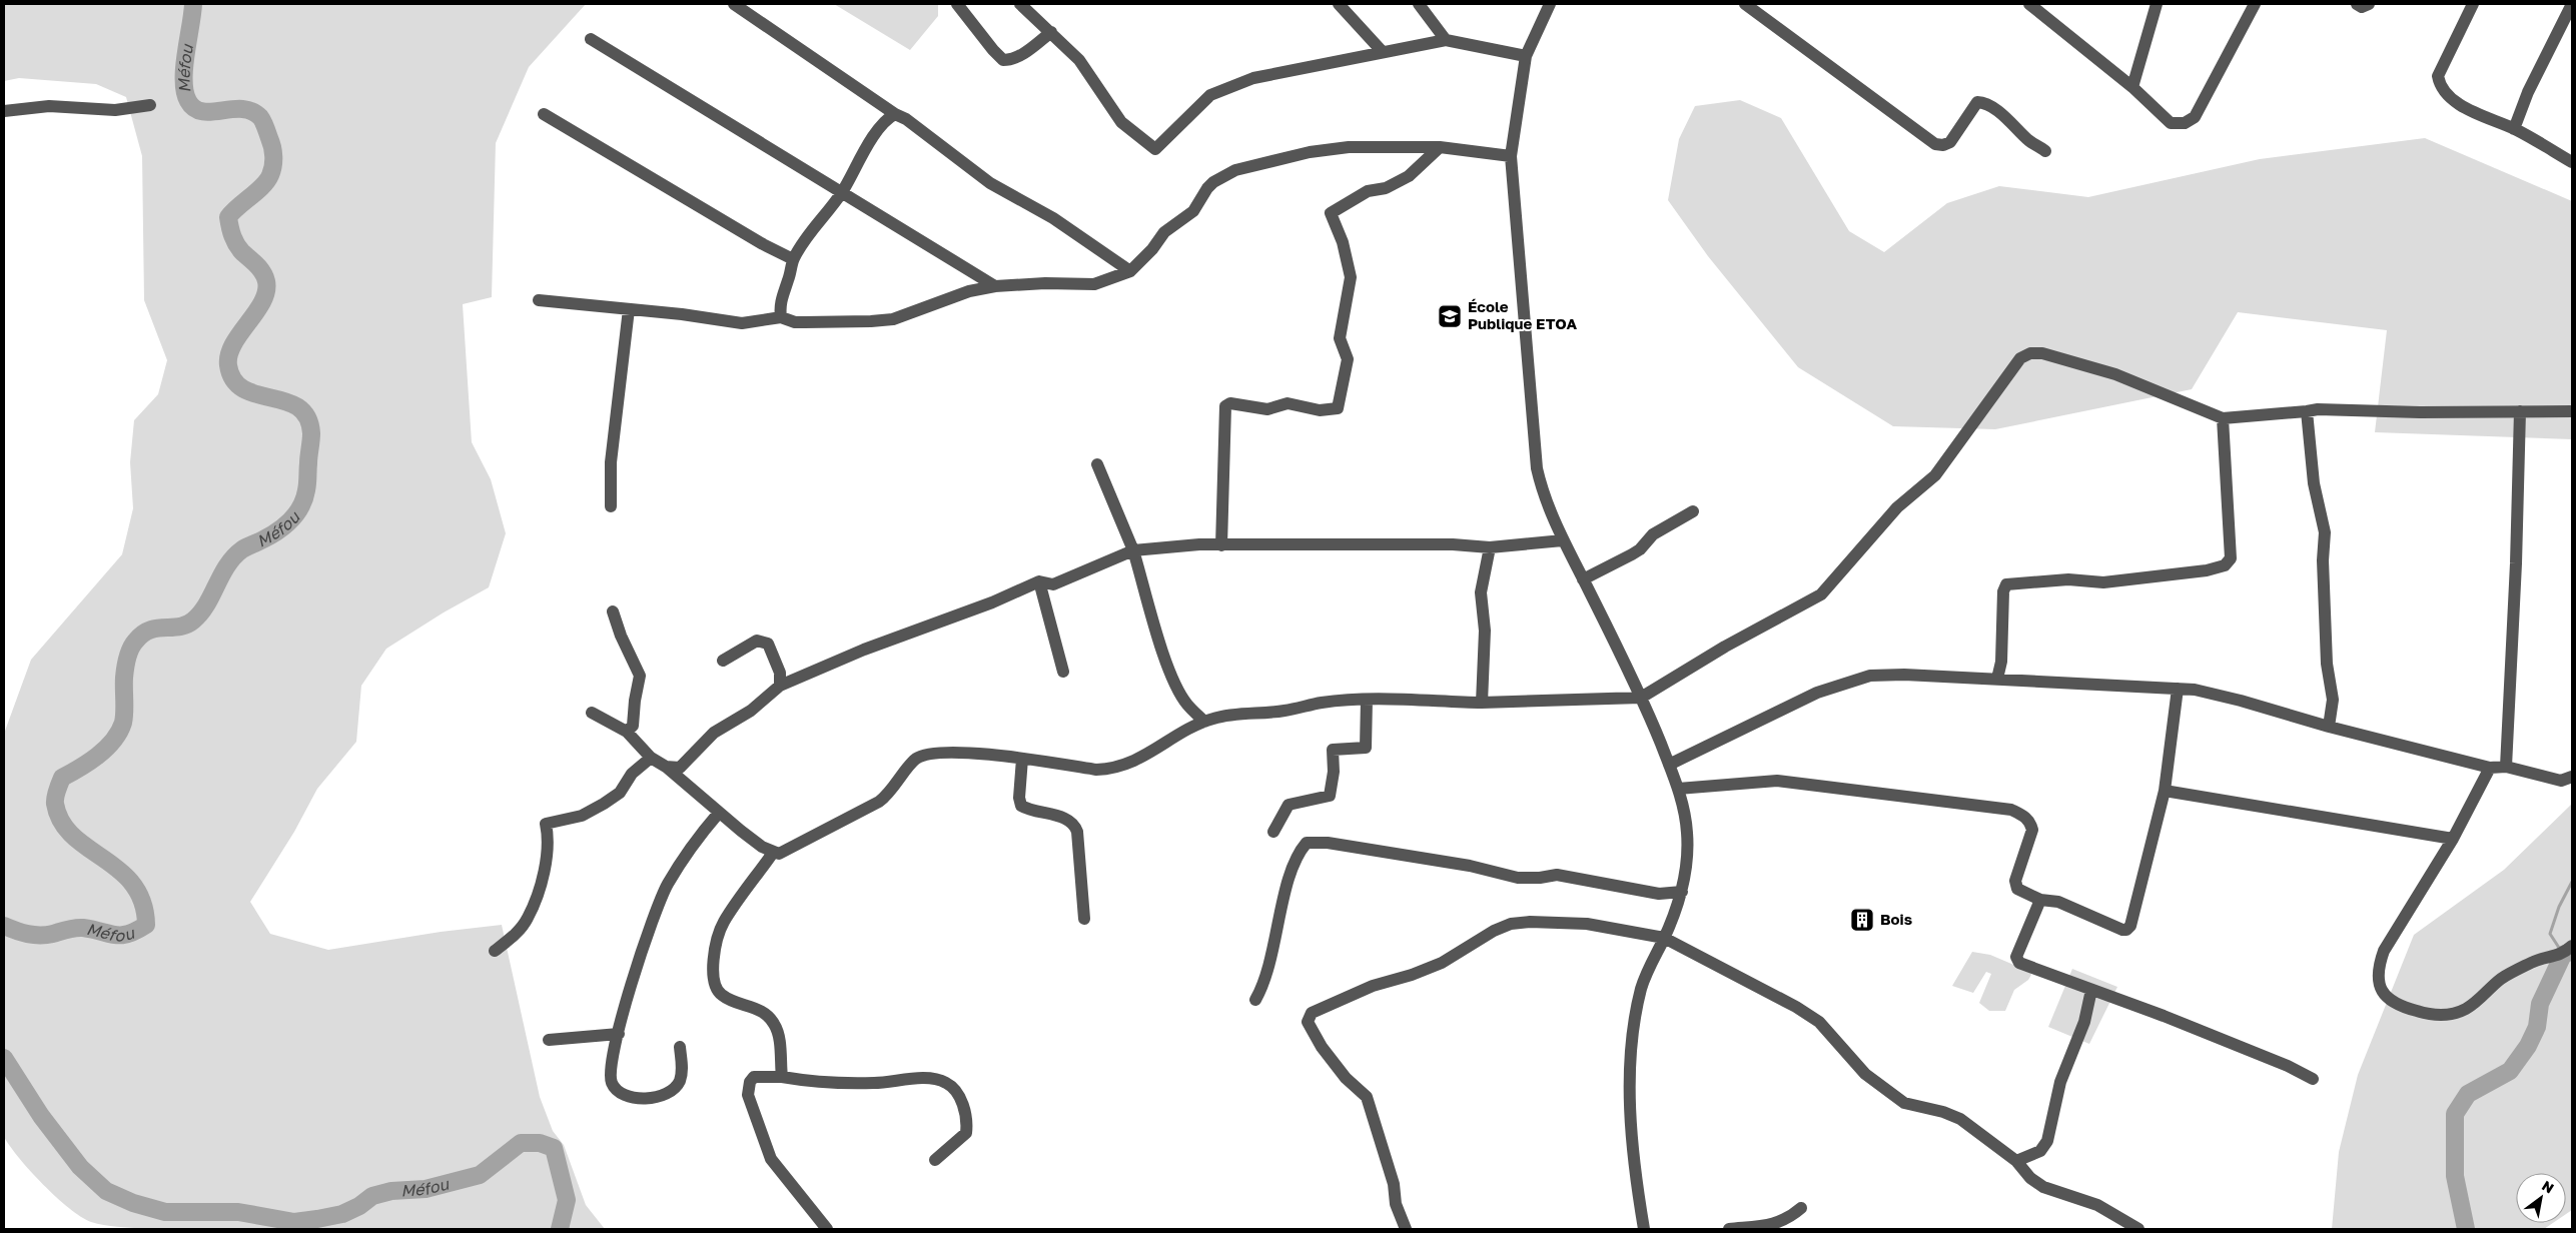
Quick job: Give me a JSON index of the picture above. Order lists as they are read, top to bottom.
{
  "water": ["Méfou"],
  "places": {
    "school or university": ["École Publique ETOA"],
    "building": ["Bois"]
  },
  "north": "top right"
}
